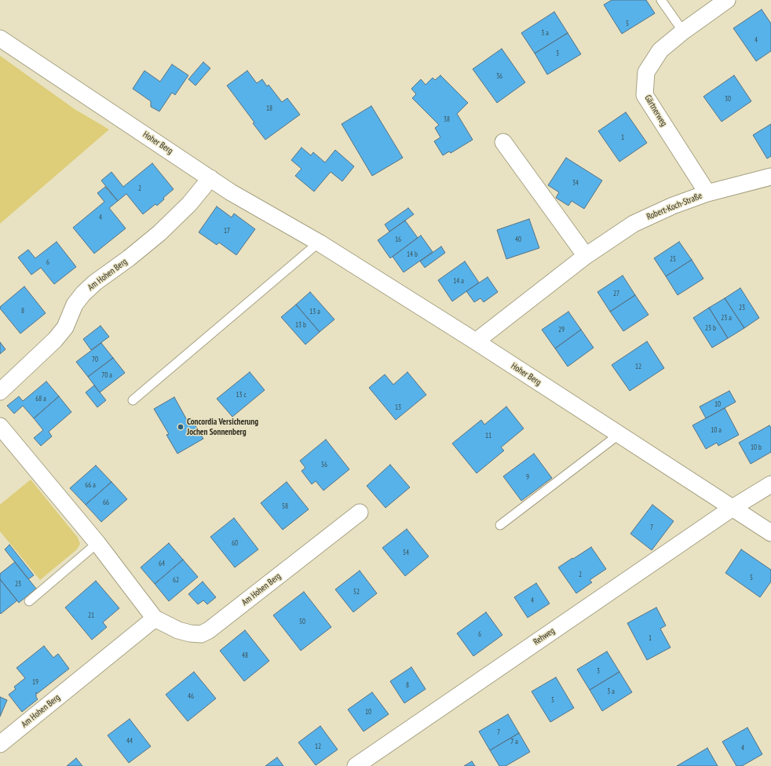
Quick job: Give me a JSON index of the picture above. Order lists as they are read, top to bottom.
{
  "streets": {
    "street": [
      "Gärtnerweg",
      "Hoher Berg",
      "Robert-Koch-Straße",
      "Am Hohen Berg",
      "Rehweg"
    ]
  },
  "crossings": [
    ["Gärtnerweg", "Robert-Koch-Straße"],
    ["Hoher Berg", "Robert-Koch-Straße"],
    ["Hoher Berg", "Am Hohen Berg"],
    ["Hoher Berg", "Rehweg"]
  ],
  "places": ["Concordia Versicherung Jochen Sonnenberg"],
  "house_numbers": [
    "5",
    "3 a",
    "4",
    "3",
    "36",
    "30",
    "18",
    "38",
    "1",
    "34",
    "2",
    "4",
    "17",
    "16",
    "40",
    "14 b",
    "25",
    "6",
    "14 a",
    "27",
    "23",
    "8",
    "13 a",
    "23 a",
    "13 b",
    "23 b",
    "29",
    "70",
    "12",
    "70 a",
    "13 c",
    "68 a",
    "10",
    "13",
    "10 a",
    "11",
    "10 b",
    "56",
    "9",
    "66 a",
    "66",
    "58",
    "7",
    "60",
    "54",
    "64",
    "2",
    "5",
    "62",
    "23",
    "52",
    "4",
    "21",
    "50",
    "6",
    "1",
    "48",
    "3",
    "19",
    "8",
    "3 a",
    "46",
    "5",
    "10",
    "7",
    "44",
    "7 a",
    "12",
    "4"
  ]
}
